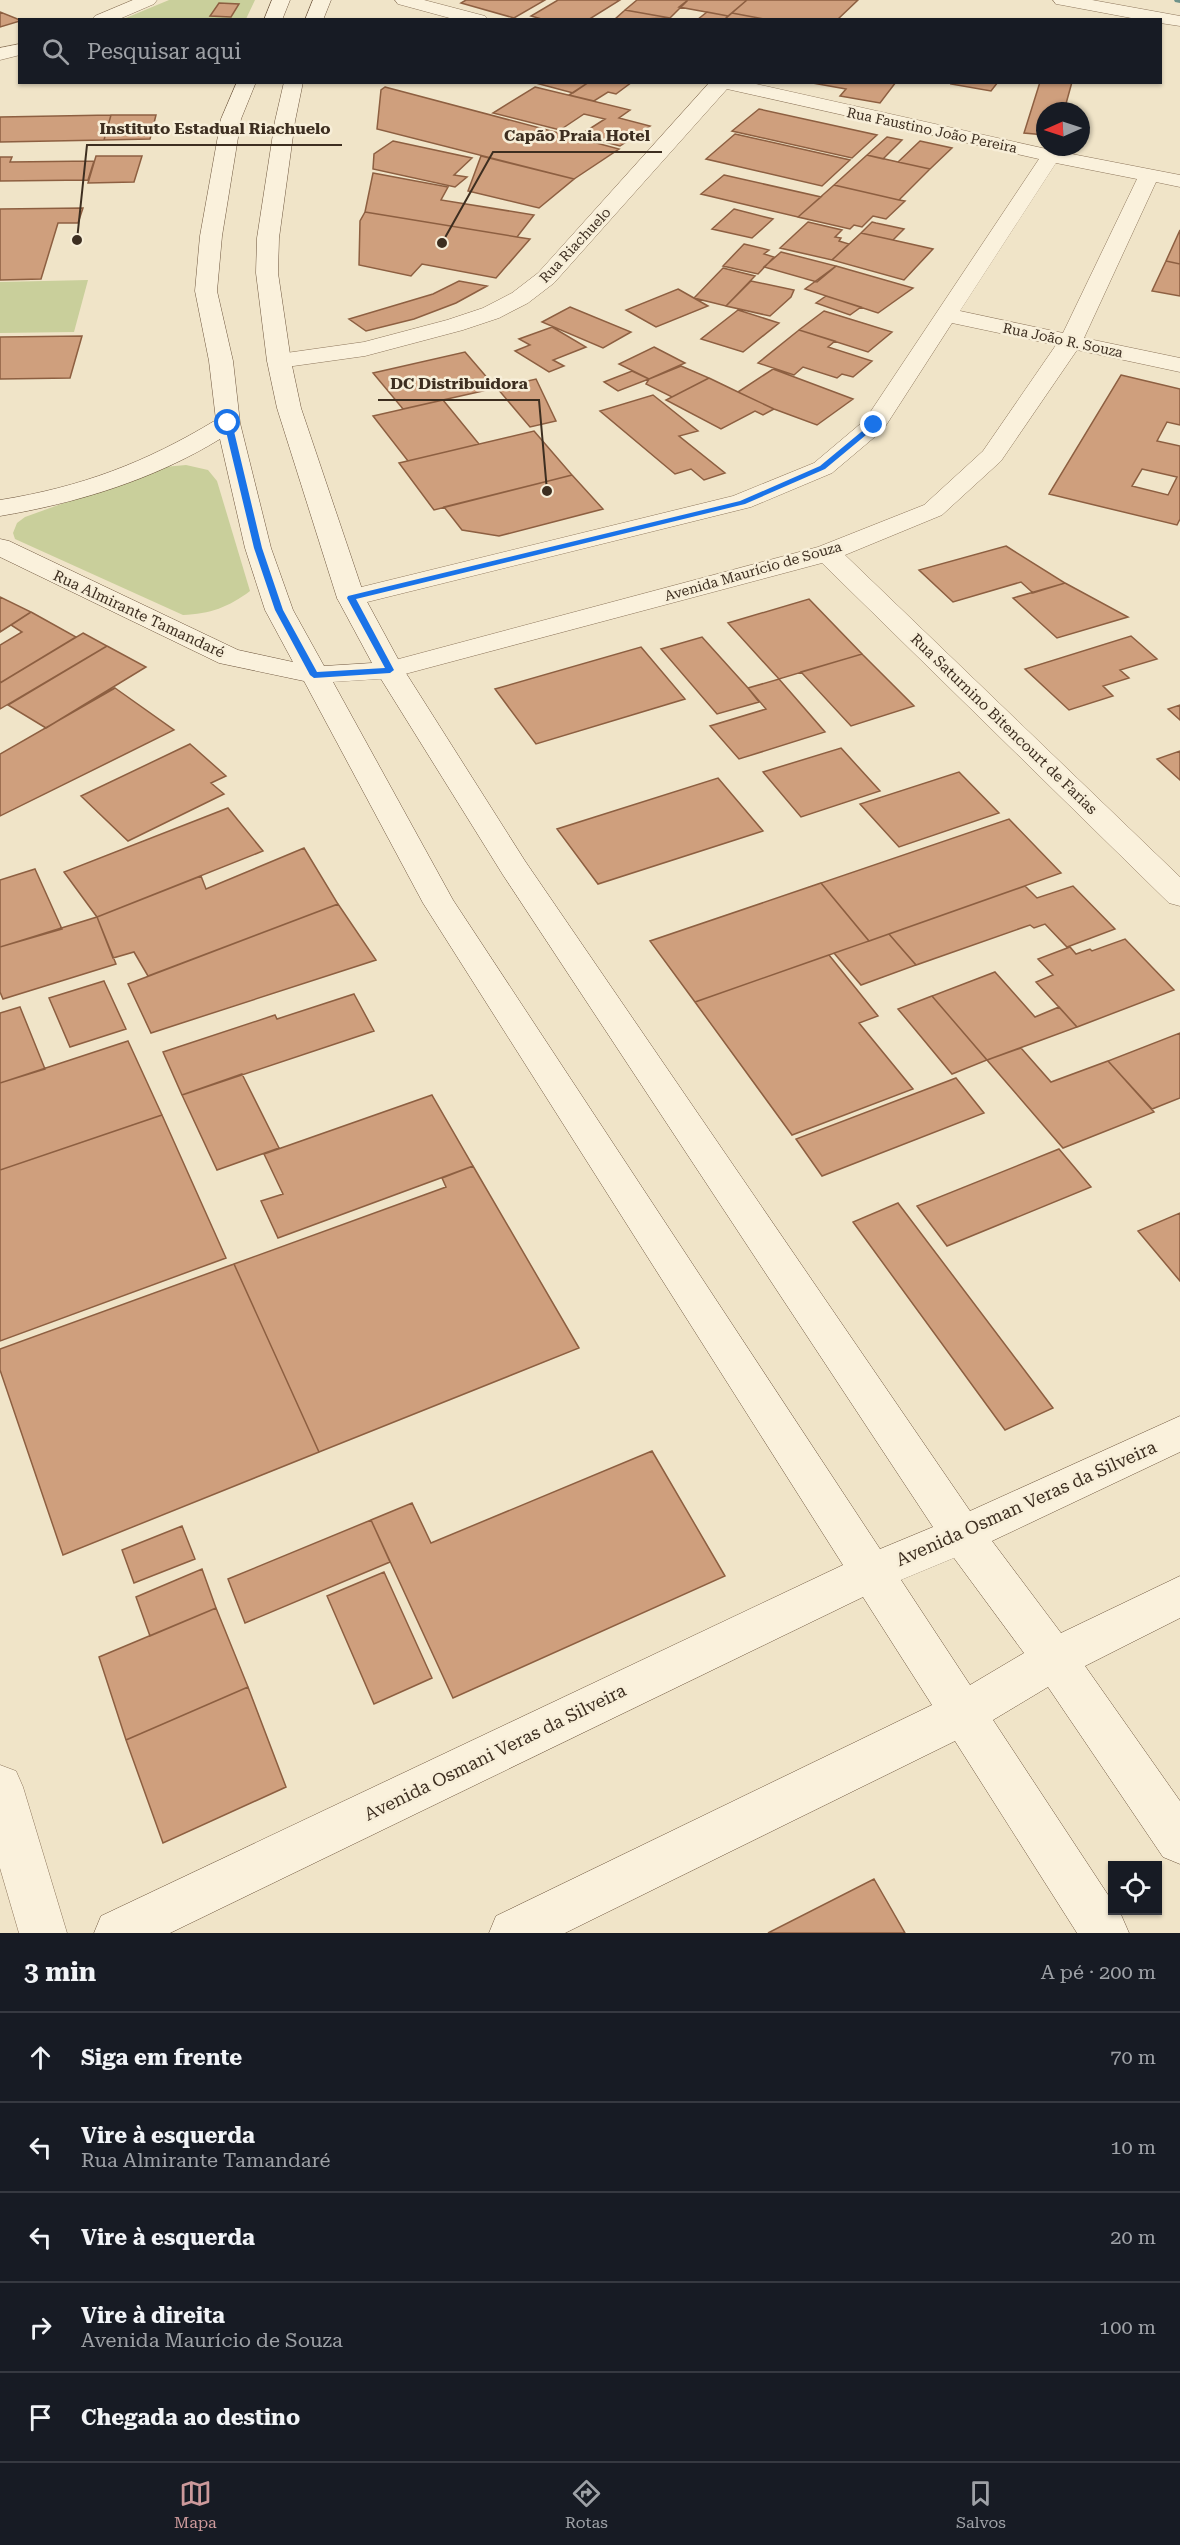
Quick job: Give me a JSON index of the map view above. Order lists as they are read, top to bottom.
{
  "streets": {
    "street": [
      "Rua Faustino João Pereira",
      "Rua Riachuelo",
      "Rua João R. Souza",
      "Avenida Maurício de Souza",
      "Rua Almirante Tamandaré",
      "Rua Saturnino Bitencourt de Farias",
      "Avenida Osman Veras da Silveira",
      "Avenida Osmani Veras da Silveira"
    ]
  },
  "crossings": [
    ["Rua Faustino João Pereira", "Avenida Maurício de Souza"],
    ["Rua João R. Souza", "Avenida Maurício de Souza"],
    ["Avenida Maurício de Souza", "Rua Almirante Tamandaré"],
    ["Avenida Maurício de Souza", "Rua Saturnino Bitencourt de Farias"],
    ["Avenida Osman Veras da Silveira", "Avenida Osmani Veras da Silveira"]
  ],
  "places": ["Instituto Estadual Riachuelo", "Capão Praia Hotel", "DC Distribuidora"],
  "north": "left",
  "page": {
    "search": "Pesquisar aqui",
    "heading": ["3 min", "A pé · 200 m"],
    "list": [
      ["Siga em frente", "70 m"],
      ["Vire à esquerda", "Rua Almirante Tamandaré", "10 m"],
      ["Vire à esquerda", "20 m"],
      ["Vire à direita", "Avenida Maurício de Souza", "100 m"],
      "Chegada ao destino"
    ],
    "nav": ["Mapa", "Rotas", "Salvos"]
  }
}
